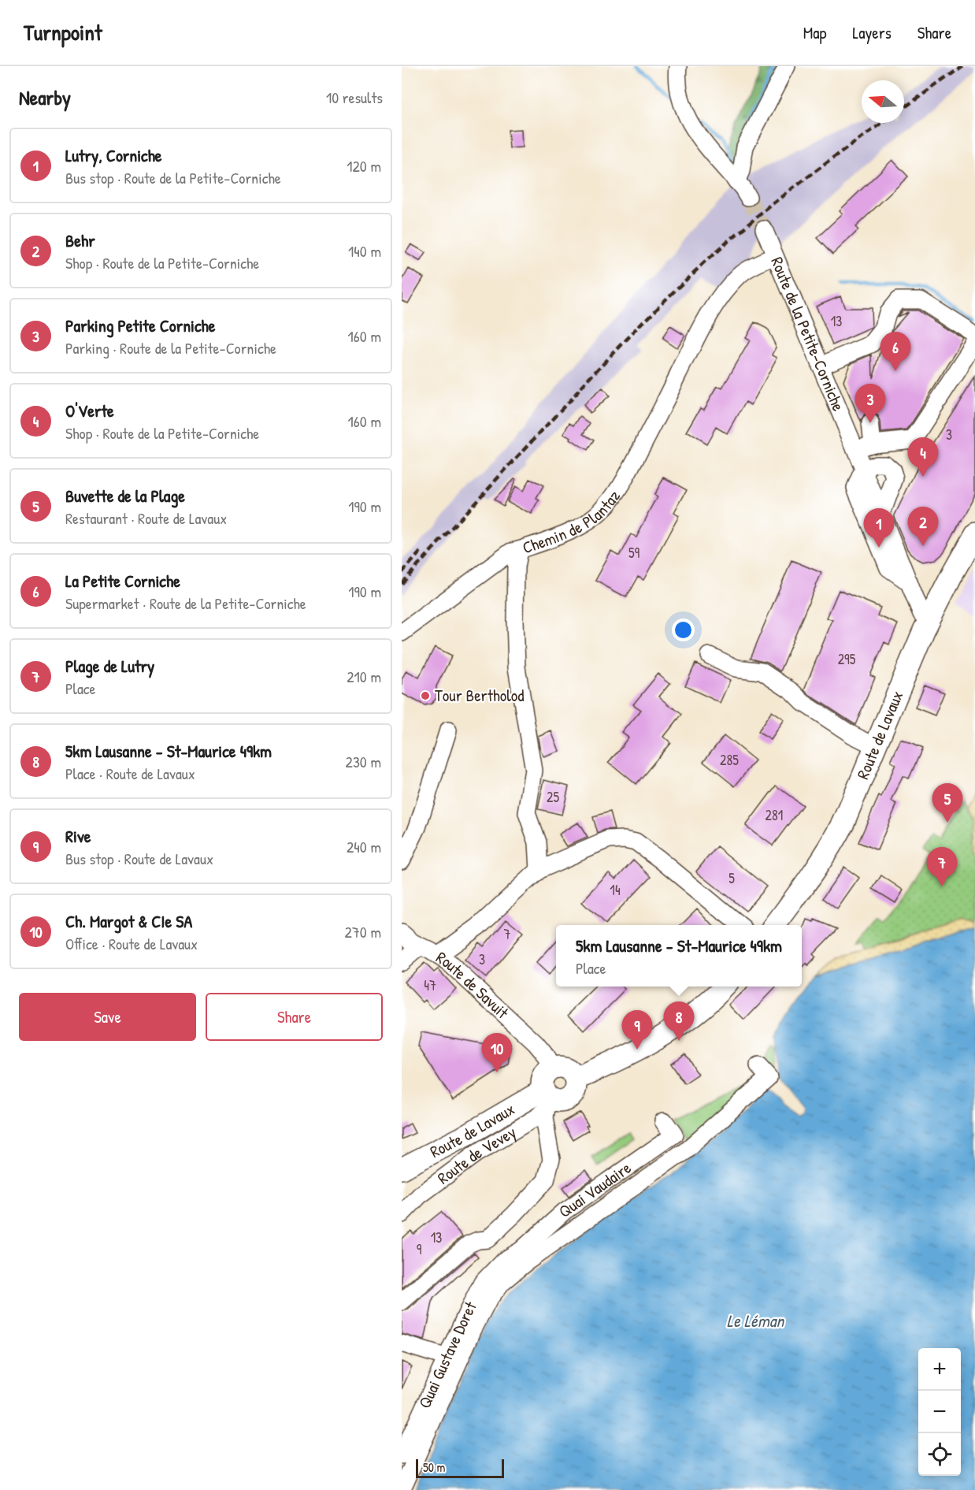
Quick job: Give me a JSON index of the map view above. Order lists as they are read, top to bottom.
{
  "streets": {
    "main road": ["Route de Lavaux"],
    "street": [
      "Route de la Petite-Corniche",
      "Chemin de Plantaz",
      "Route de Savuit",
      "Route de Vevey",
      "Quai Vaudaire",
      "Quai Gustave Doret"
    ]
  },
  "crossings": [
    ["Route de la Petite-Corniche", "Chemin de Plantaz"],
    ["Route de la Petite-Corniche", "Route de Lavaux"],
    ["Route de Lavaux", "Route de Savuit"],
    ["Route de Lavaux", "Route de Vevey"],
    ["Route de Savuit", "Route de Vevey"],
    ["Quai Vaudaire", "Quai Gustave Doret"]
  ],
  "water": ["Le Léman"],
  "places": ["Tour Bertholod"],
  "house_numbers": [
    "13",
    "3",
    "59",
    "295",
    "285",
    "25",
    "281",
    "5",
    "14",
    "7",
    "3",
    "47",
    "13",
    "9"
  ],
  "scale_bar": "50 m",
  "north": "left",
  "page": {
    "header": "Turnpoint",
    "nav": ["Map", "Layers", "Share"],
    "heading": ["Nearby", "10 results"],
    "list": [
      {
        "mark": "1",
        "name": "Lutry, Corniche",
        "note": "Bus stop · Route de la Petite-Corniche",
        "value": "120 m"
      },
      {
        "mark": "2",
        "name": "Behr",
        "note": "Shop · Route de la Petite-Corniche",
        "value": "140 m"
      },
      {
        "mark": "3",
        "name": "Parking Petite Corniche",
        "note": "Parking · Route de la Petite-Corniche",
        "value": "160 m"
      },
      {
        "mark": "4",
        "name": "O'Verte",
        "note": "Shop · Route de la Petite-Corniche",
        "value": "160 m"
      },
      {
        "mark": "5",
        "name": "Buvette de la Plage",
        "note": "Restaurant · Route de Lavaux",
        "value": "190 m"
      },
      {
        "mark": "6",
        "name": "La Petite Corniche",
        "note": "Supermarket · Route de la Petite-Corniche",
        "value": "190 m"
      },
      {
        "mark": "7",
        "name": "Plage de Lutry",
        "note": "Place",
        "value": "210 m"
      },
      {
        "mark": "8",
        "name": "5km Lausanne - St-Maurice 49km",
        "note": "Place · Route de Lavaux",
        "value": "230 m"
      },
      {
        "mark": "9",
        "name": "Rive",
        "note": "Bus stop · Route de Lavaux",
        "value": "240 m"
      },
      {
        "mark": "10",
        "name": "Ch. Margot & CIe SA",
        "note": "Office · Route de Lavaux",
        "value": "270 m"
      }
    ],
    "pins": [
      "6",
      "3",
      "4",
      "2",
      "1",
      "5",
      "7",
      "8",
      "9",
      "10"
    ],
    "popup": ["5km Lausanne - St-Maurice 49km", "Place"],
    "buttons": ["Save", "Share"],
    "map_buttons": ["+", "−"],
    "scale": "50 m"
  }
}
